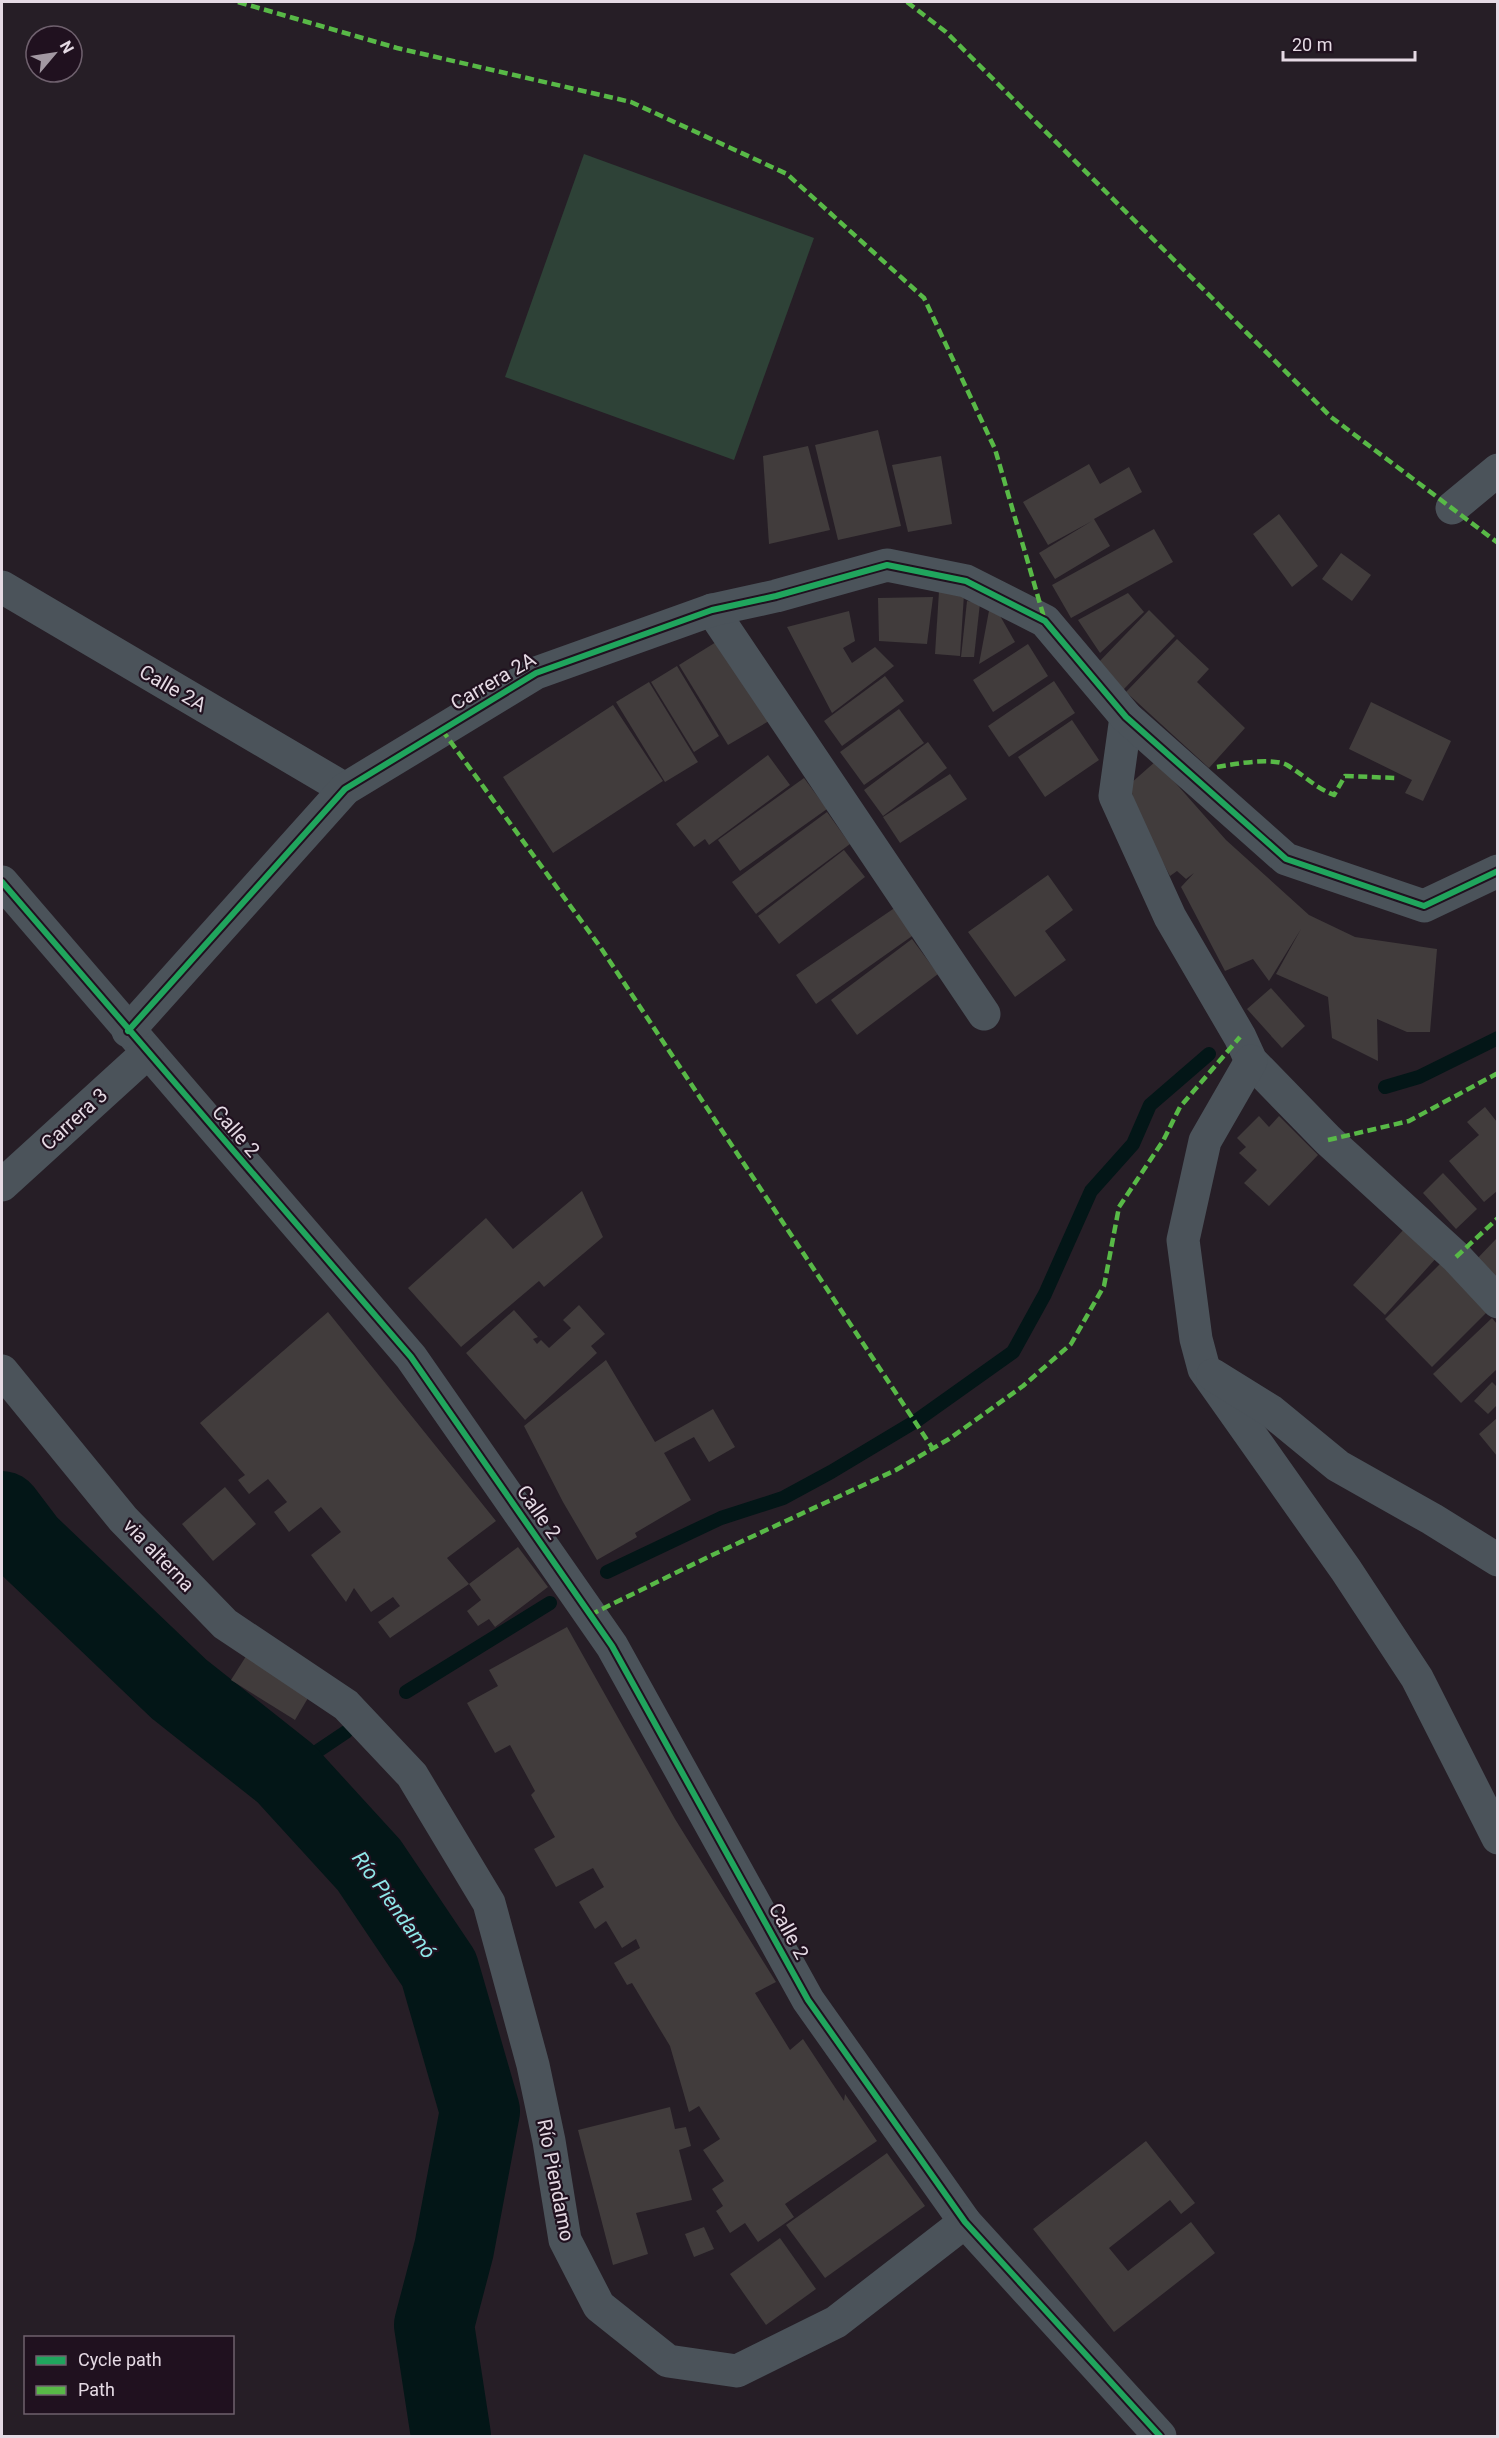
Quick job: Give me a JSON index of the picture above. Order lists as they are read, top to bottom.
{
  "streets": {
    "street": [
      "Carrera 2A",
      "Calle 2A",
      "Carrera 3",
      "Calle 2",
      "via alterna",
      "Río Piendamo"
    ]
  },
  "crossings": [
    ["Carrera 2A", "Calle 2A"],
    ["Carrera 2A", "Carrera 3"],
    ["Carrera 2A", "Calle 2"],
    ["Carrera 3", "Calle 2"],
    ["Calle 2", "Río Piendamo"],
    ["via alterna", "Río Piendamo"]
  ],
  "water": ["Río Piendamó"],
  "legend": ["Cycle path", "Path"],
  "scale_bar": "20 m",
  "north": "top right"
}
